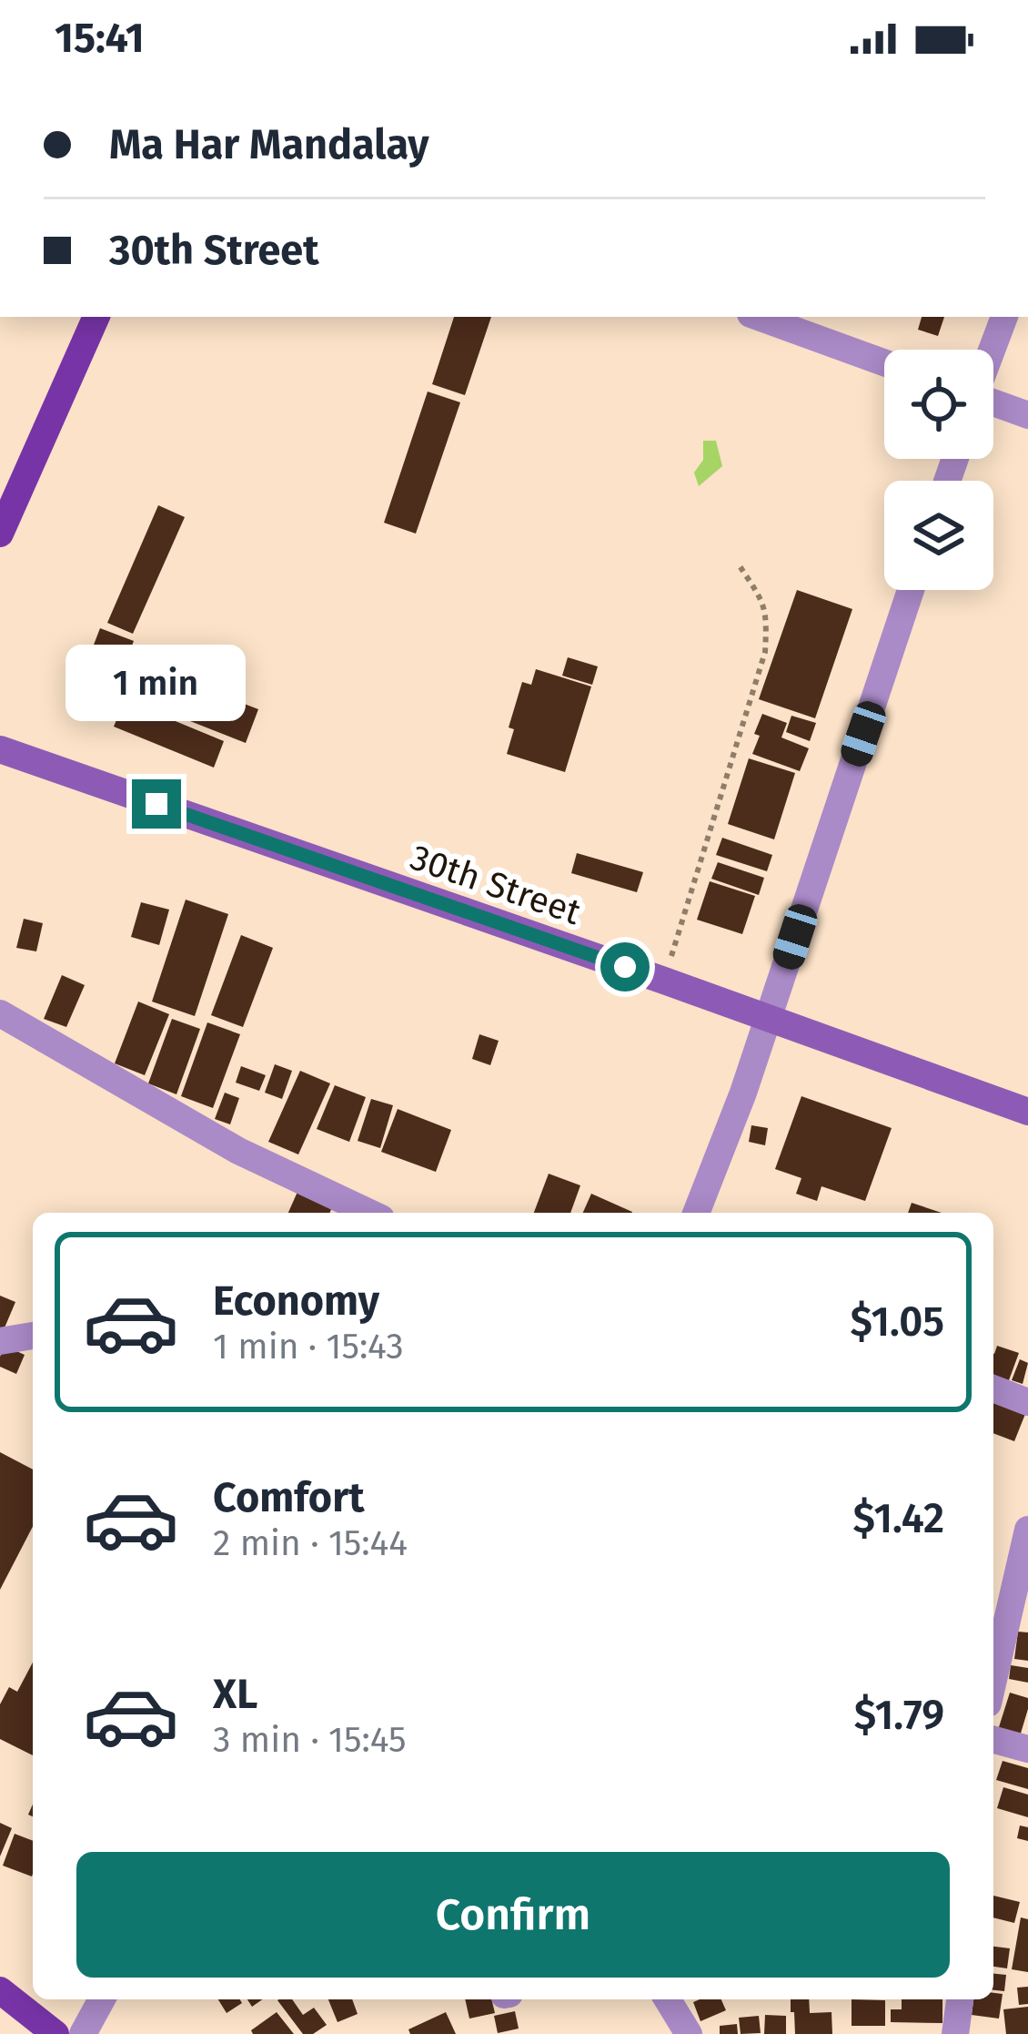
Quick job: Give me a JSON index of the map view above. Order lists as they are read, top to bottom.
{
  "streets": {
    "main road": ["30th Street"]
  },
  "page": {
    "status": "15:41",
    "banner": ["Ma Har Mandalay", "30th Street"],
    "bubble": "1 min",
    "list": [
      {
        "name": "Economy",
        "note": "1 min · 15:43",
        "value": "$1.05"
      },
      {
        "name": "Comfort",
        "note": "2 min · 15:44",
        "value": "$1.42"
      },
      {
        "name": "XL",
        "note": "3 min · 15:45",
        "value": "$1.79"
      }
    ],
    "buttons": "Confirm"
  }
}
